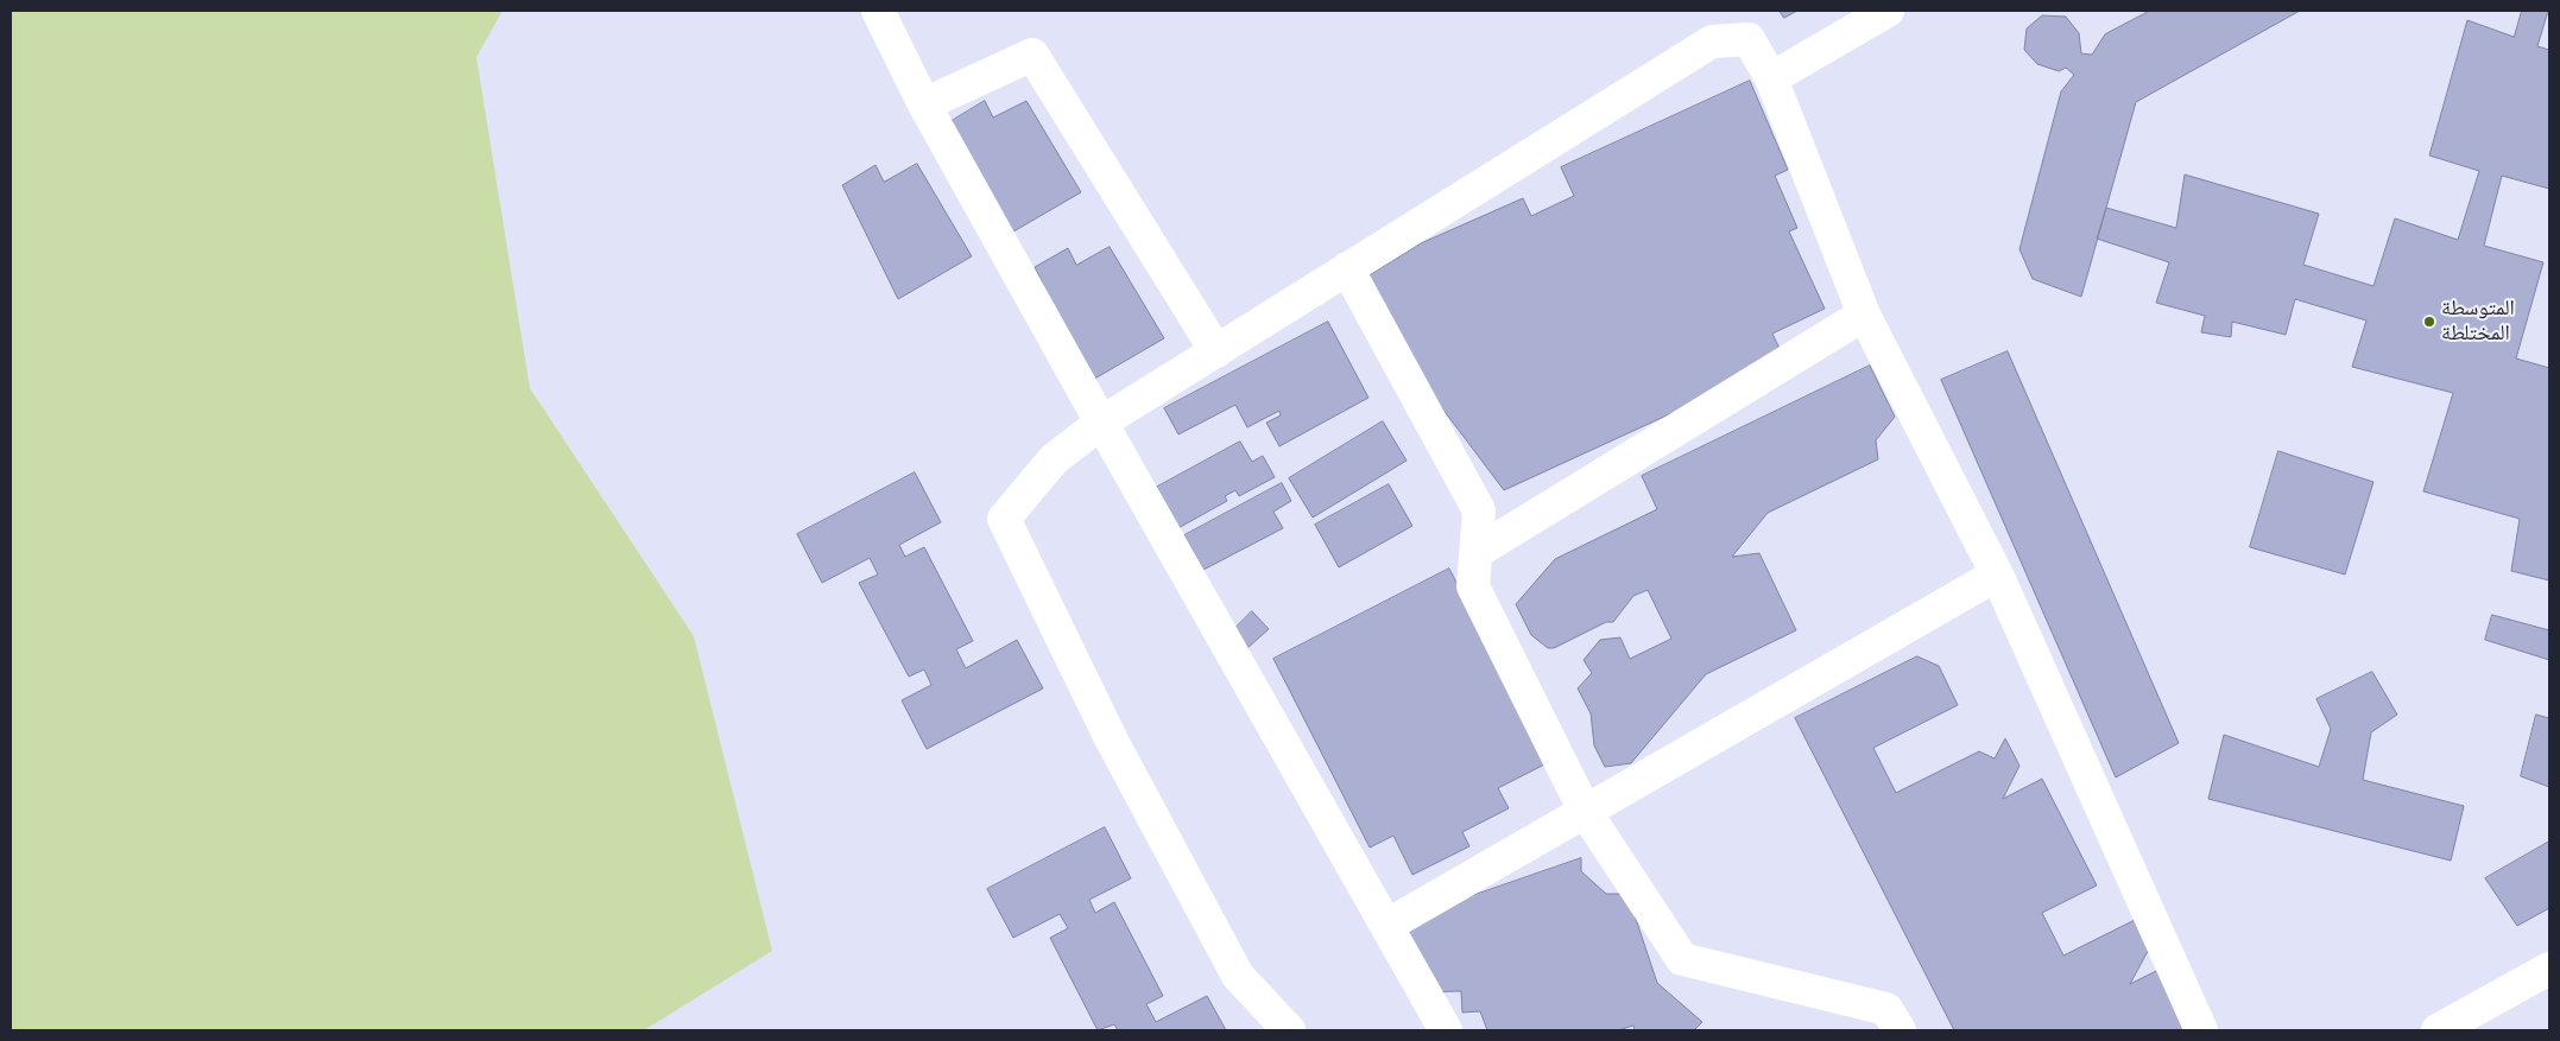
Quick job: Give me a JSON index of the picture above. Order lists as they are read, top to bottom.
{
  "places": ["المتوسطة المختلطة"]
}
